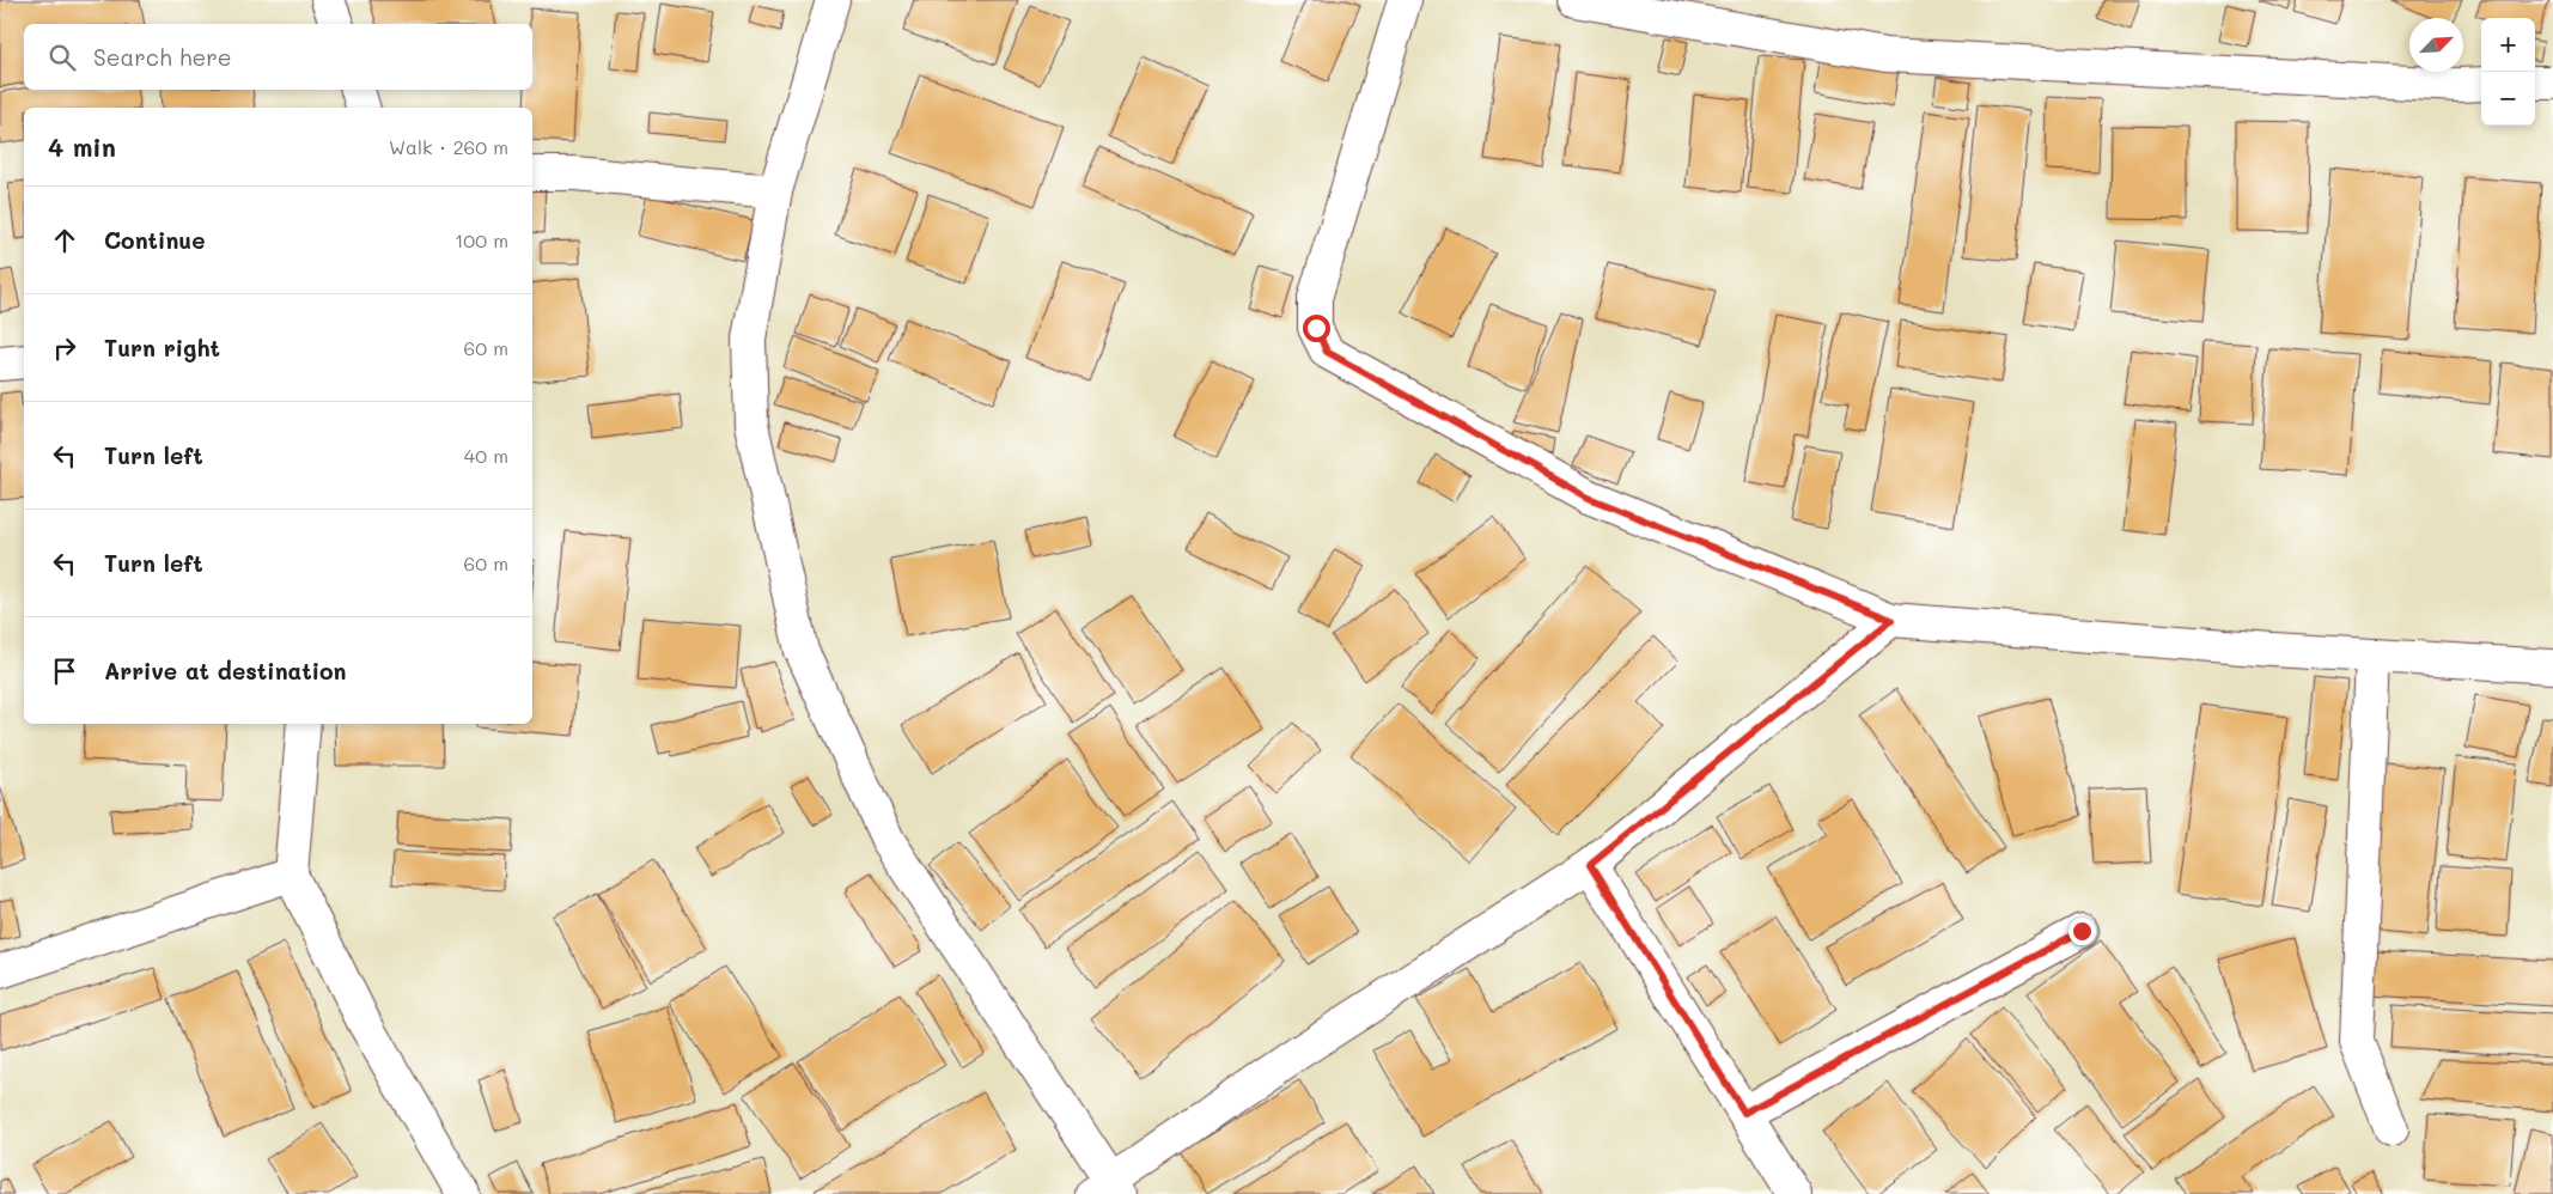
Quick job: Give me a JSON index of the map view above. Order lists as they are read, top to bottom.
{
  "north": "top right",
  "page": {
    "map_buttons": ["+", "−"],
    "search": "Search here",
    "heading": ["4 min", "Walk · 260 m"],
    "list": [
      ["Continue", "100 m"],
      ["Turn right", "60 m"],
      ["Turn left", "40 m"],
      ["Turn left", "60 m"],
      "Arrive at destination"
    ]
  }
}
